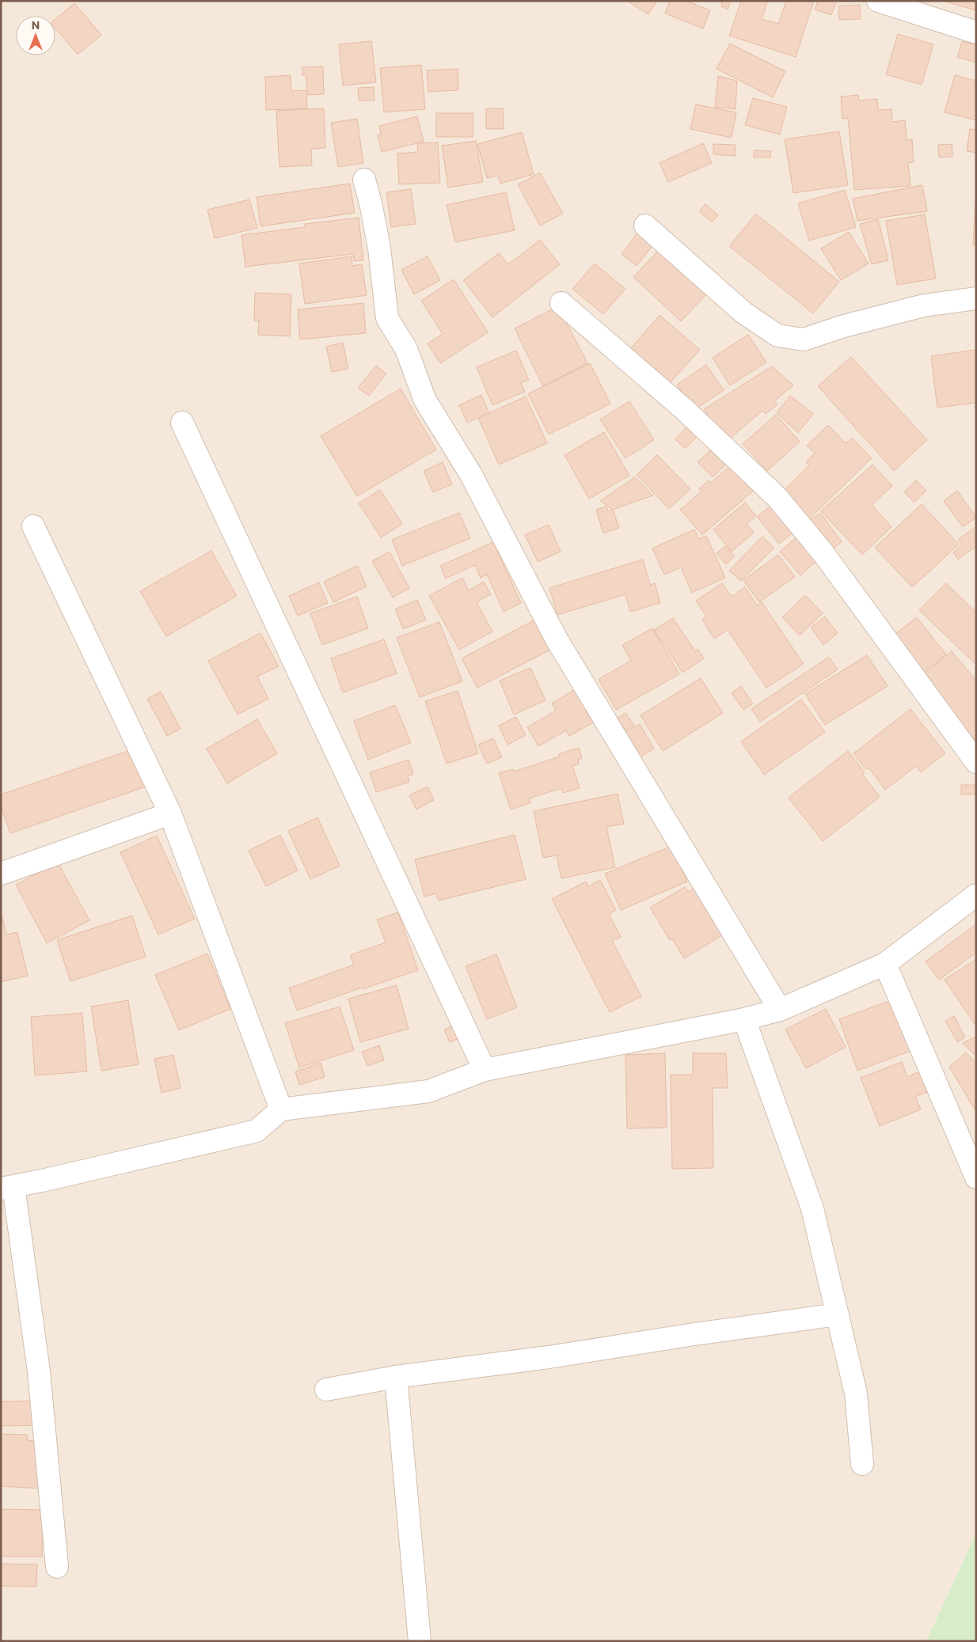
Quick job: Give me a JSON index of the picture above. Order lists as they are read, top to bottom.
{
  "north": "top"
}
